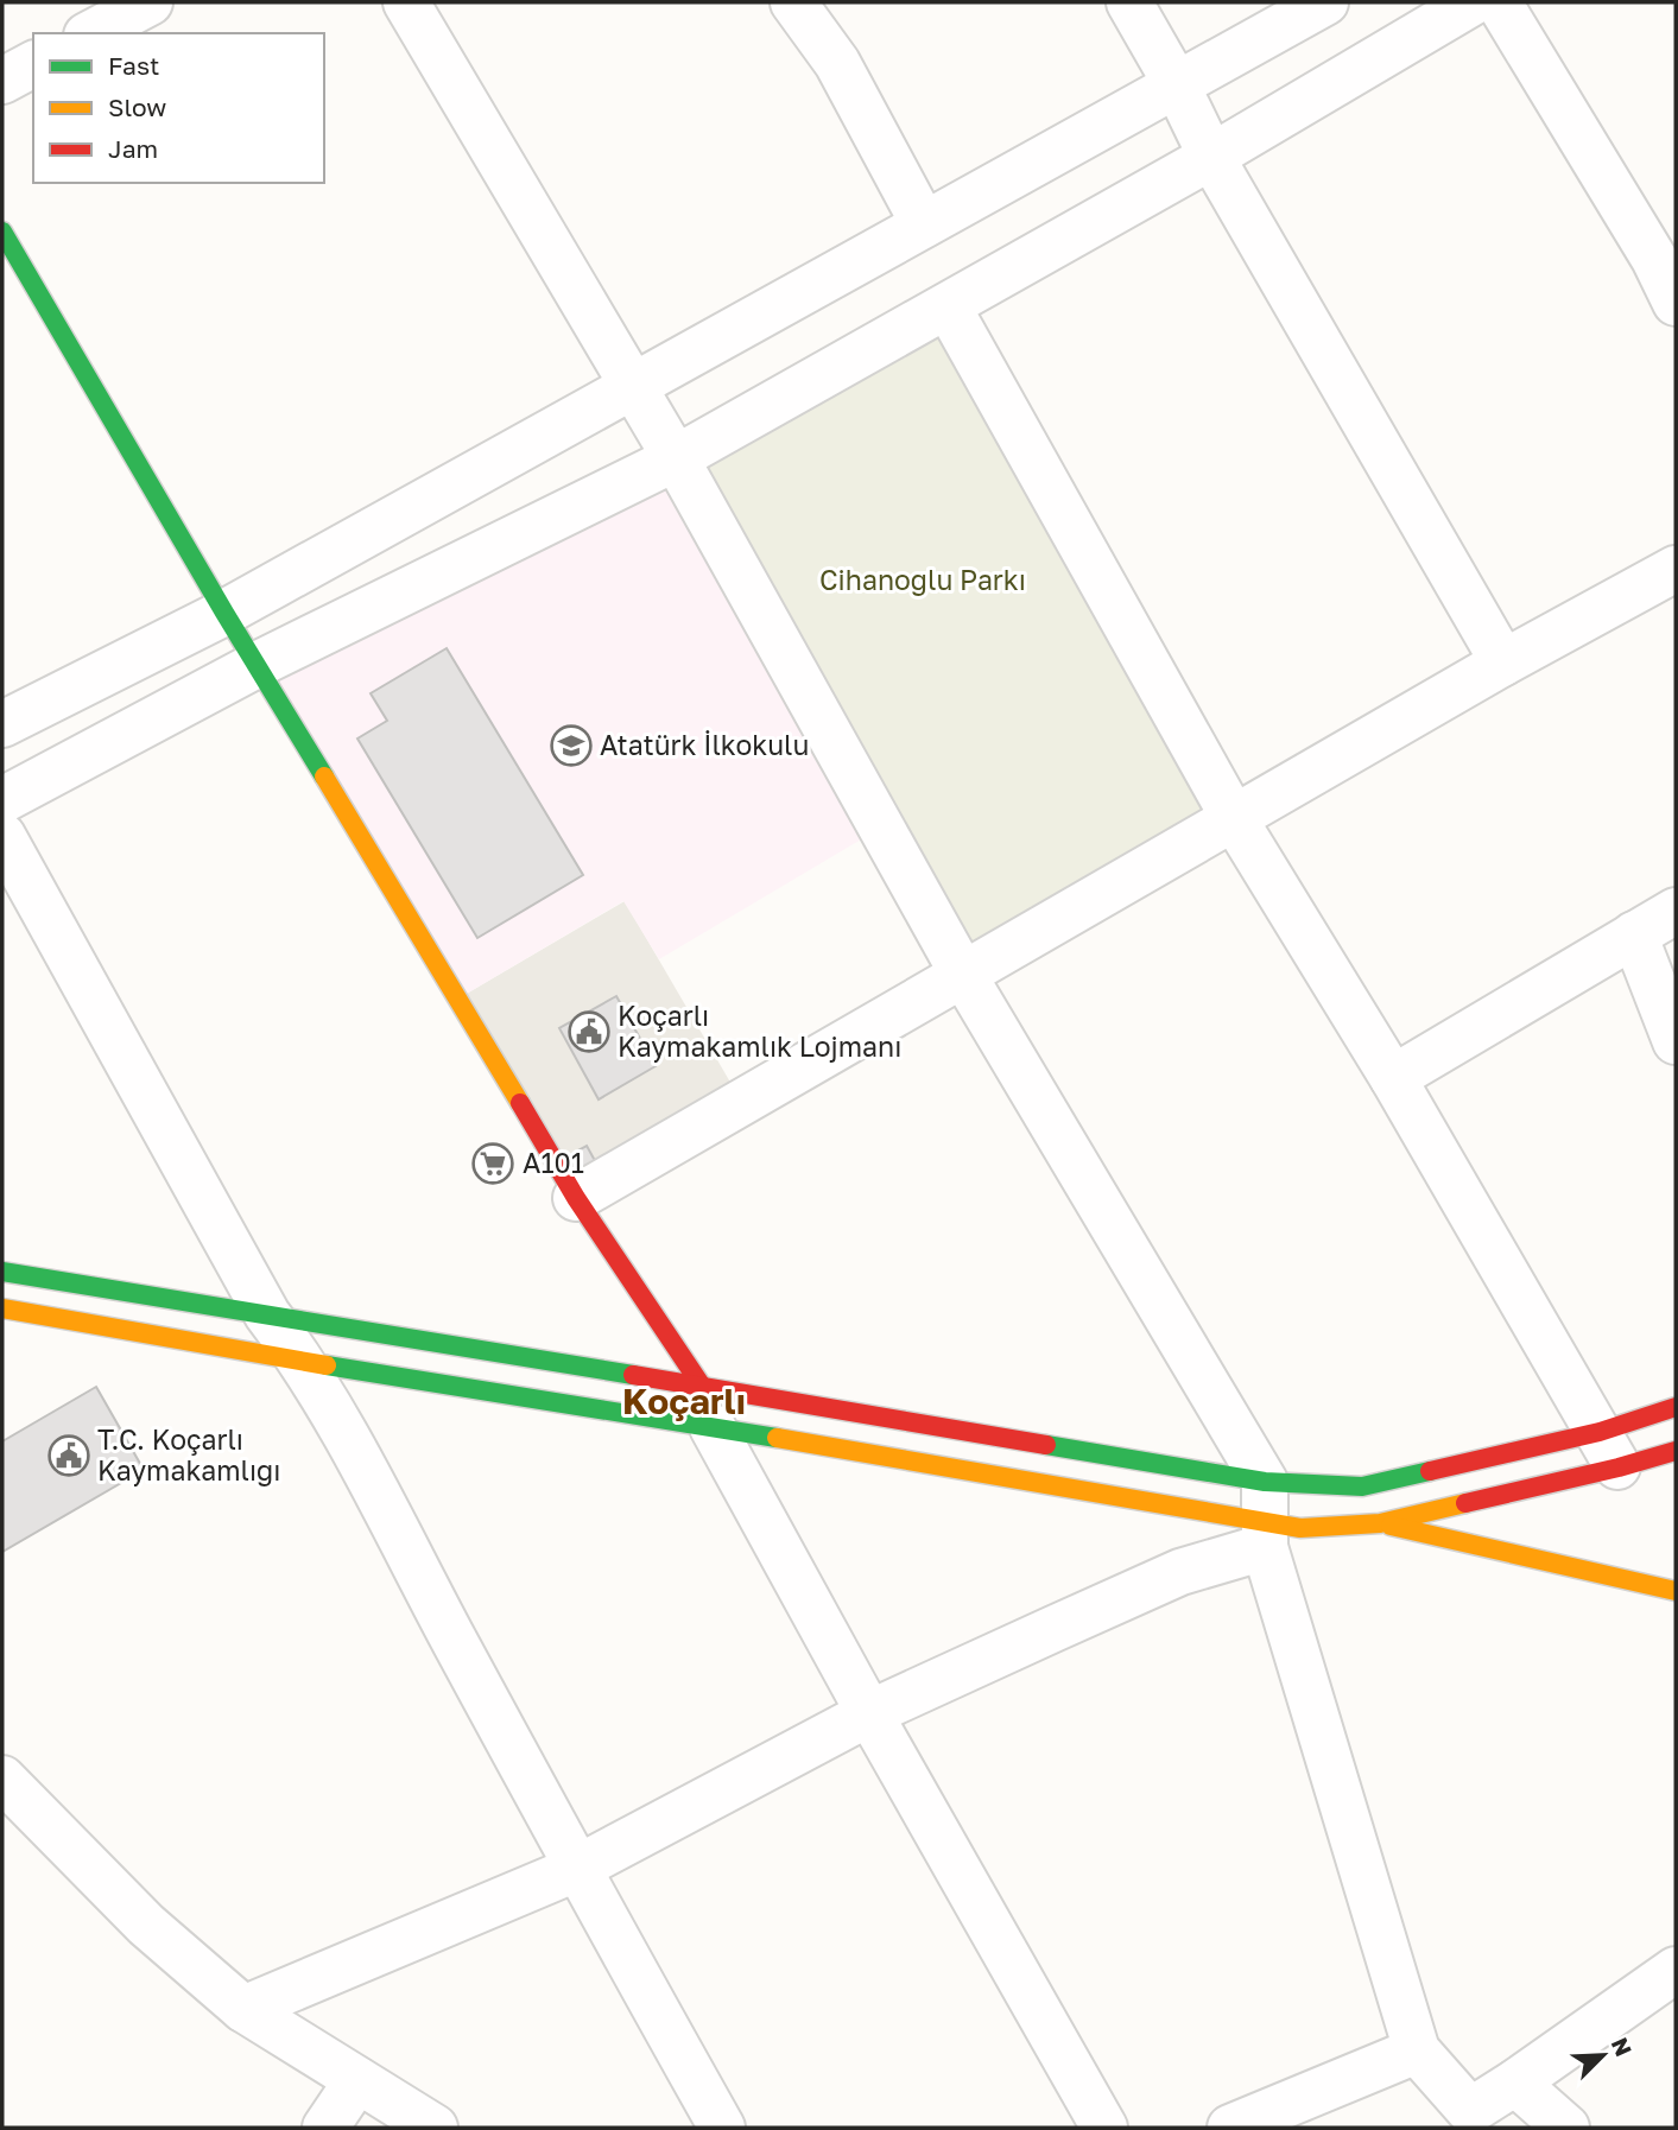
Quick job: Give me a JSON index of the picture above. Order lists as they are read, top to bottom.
{
  "districts": ["Koçarlı"],
  "parks": ["Cihanoğlu Parkı"],
  "places": {
    "school or university": ["Atatürk İlkokulu"],
    "public building": ["Koçarlı Kaymakamlık Lojmanı", "T.C. Koçarlı Kaymakamlığı"],
    "supermarket": ["A101"]
  },
  "legend": ["Fast", "Slow", "Jam"],
  "north": "top right"
}
